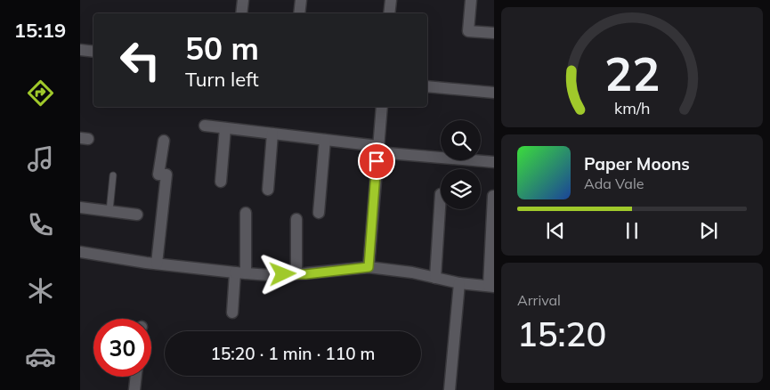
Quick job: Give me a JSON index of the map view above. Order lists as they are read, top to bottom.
{
  "page": {
    "tabs": "15:19",
    "turn": ["50 m", "Turn left"],
    "song": ["Paper Moons", "Ada Vale"],
    "tile": ["Arrival", "15:20"],
    "limit": "30",
    "trip": "15:20 · 1 min · 110 m",
    "gauge": ["22", "km/h"]
  }
}
